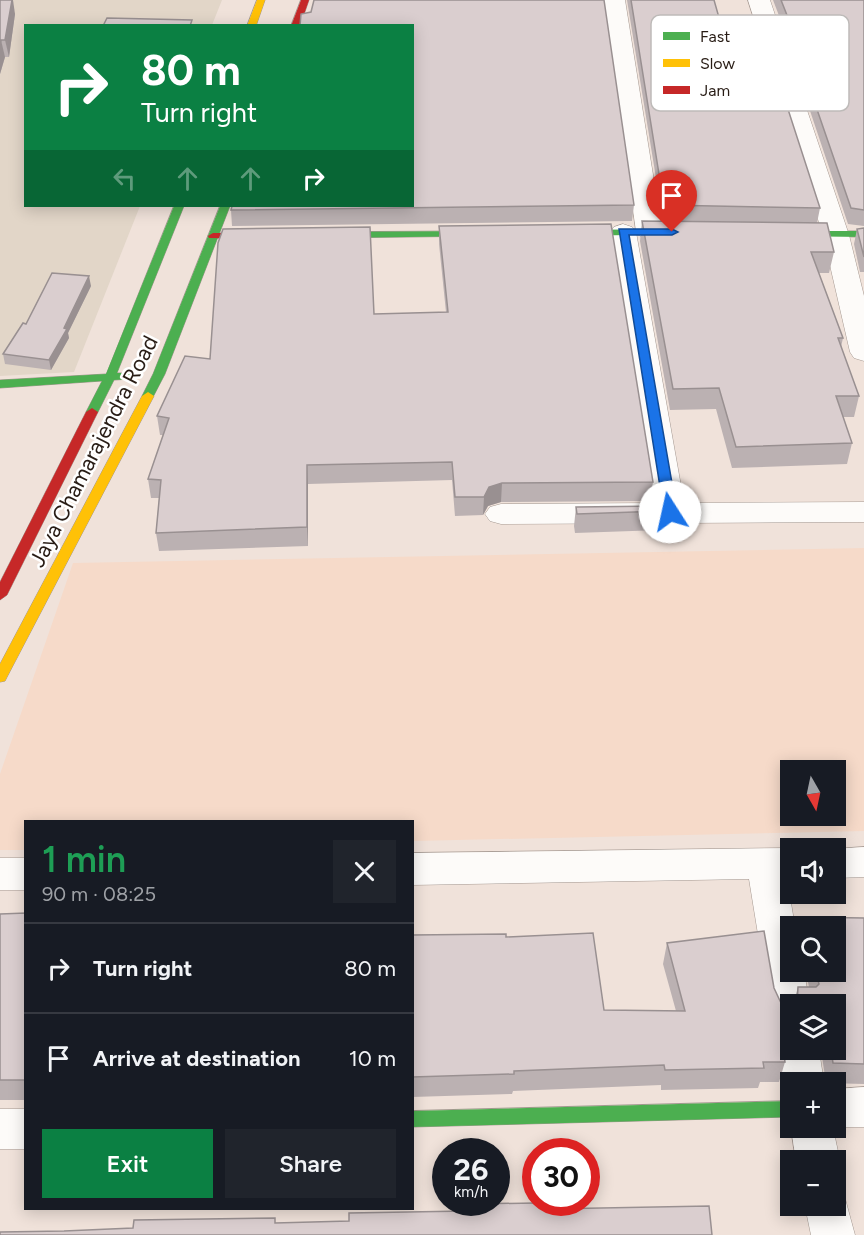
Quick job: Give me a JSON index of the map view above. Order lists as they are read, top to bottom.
{
  "streets": {
    "main road": ["Jaya Chamarajendra Road"]
  },
  "legend": ["Fast", "Slow", "Jam"],
  "north": "bottom",
  "page": {
    "turn": ["80 m", "Turn right"],
    "map_buttons": ["+", "−"],
    "heading": ["1 min", "90 m · 08:25"],
    "list": [
      {
        "name": "Turn right",
        "value": "80 m"
      },
      {
        "name": "Arrive at destination",
        "value": "10 m"
      }
    ],
    "buttons": ["Exit", "Share"],
    "speed": "26 km/h",
    "limit": "30"
  }
}
